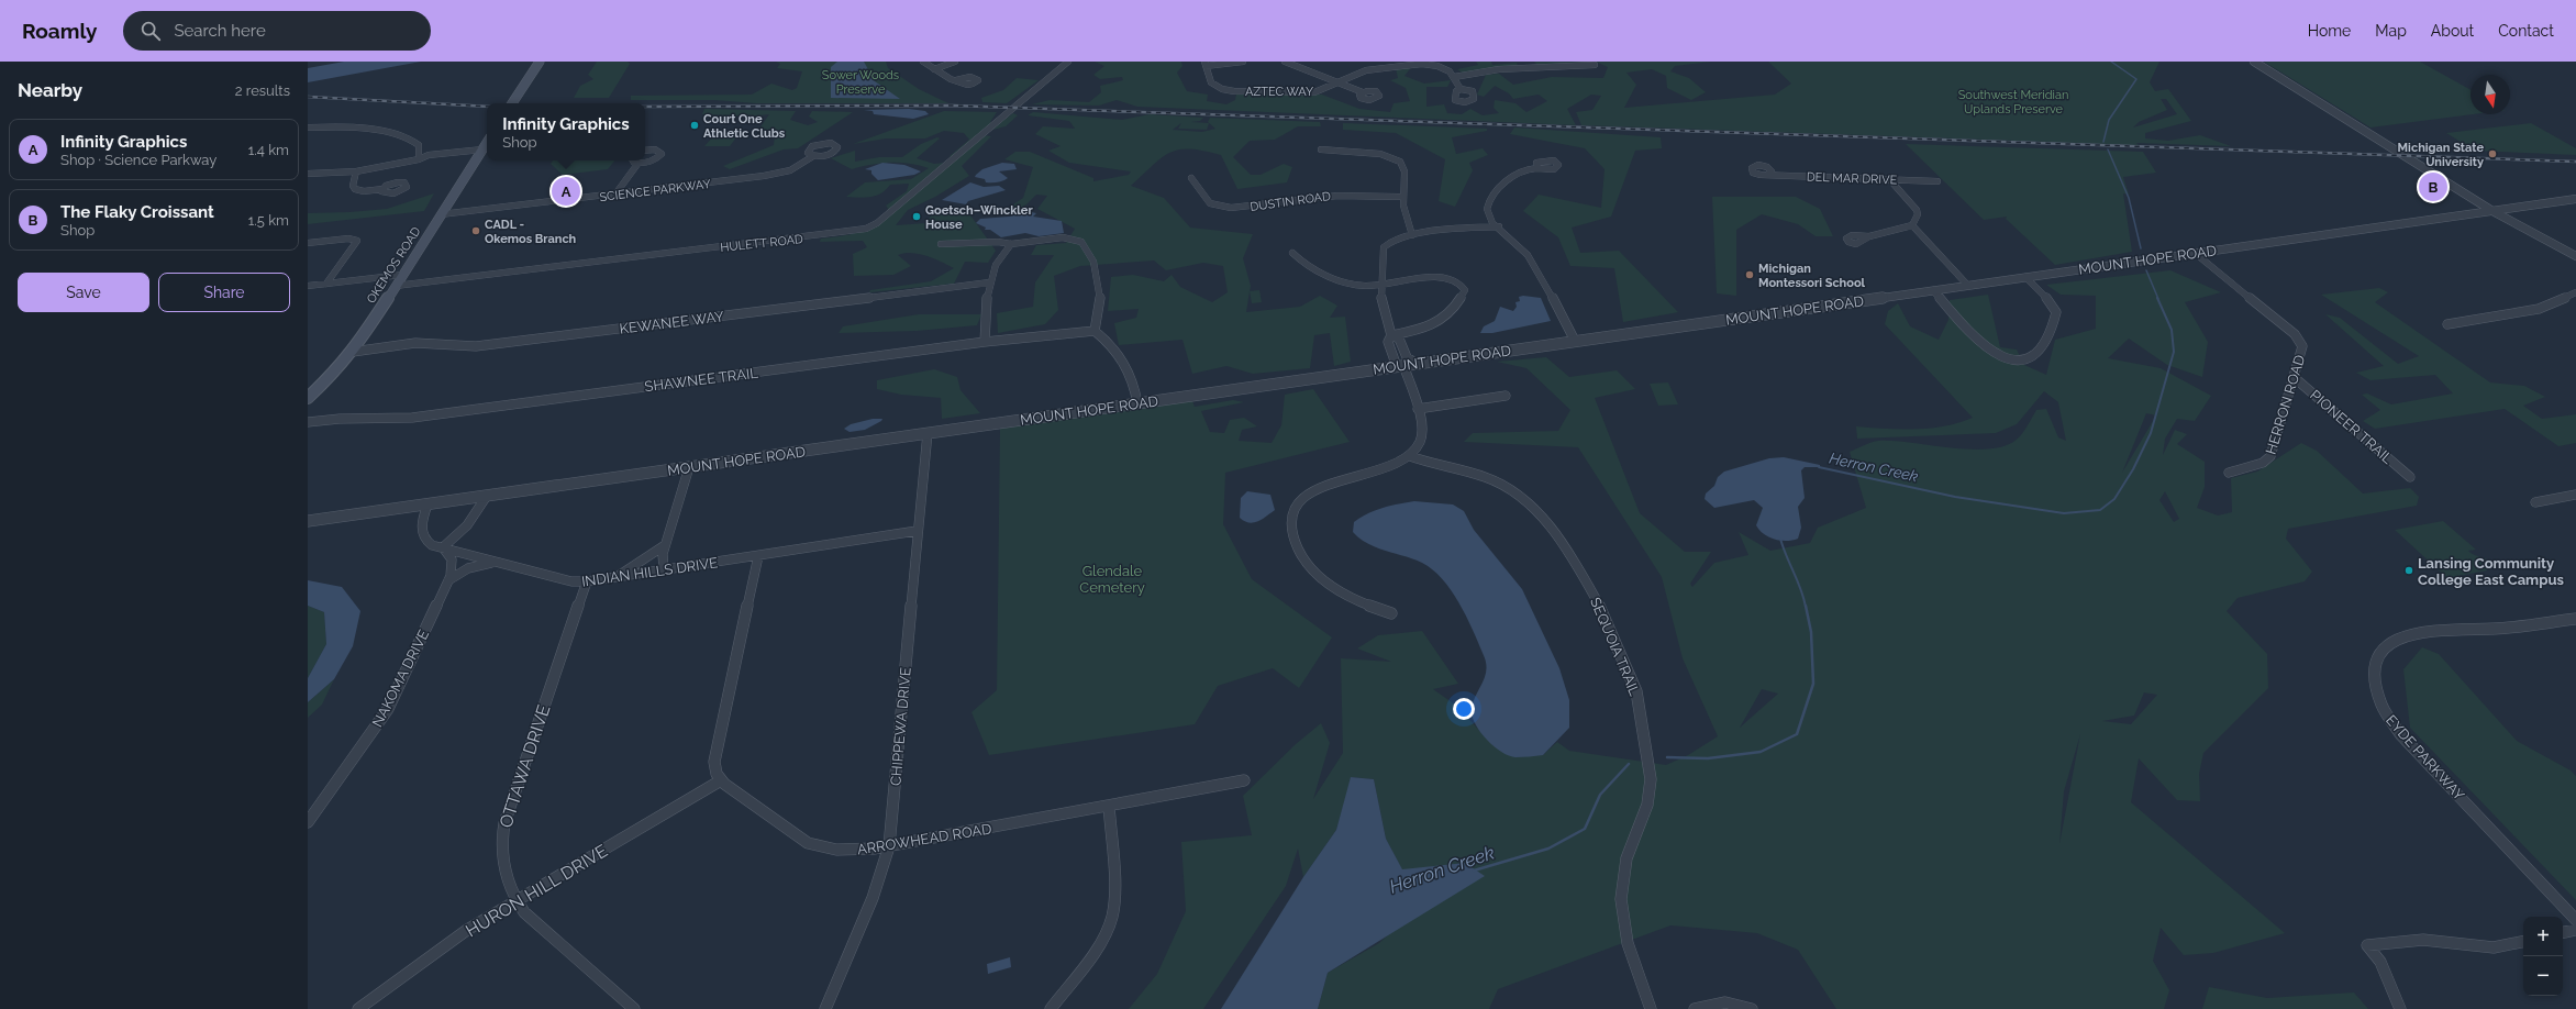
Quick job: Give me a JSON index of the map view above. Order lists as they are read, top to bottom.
{
  "streets": {
    "main road": ["OKEMOS ROAD"],
    "street": [
      "AZTEC WAY",
      "DEL MAR DRIVE",
      "SCIENCE PARKWAY",
      "DUSTIN ROAD",
      "HULETT ROAD",
      "MOUNT HOPE ROAD",
      "KEWANEE WAY",
      "SHAWNEE TRAIL",
      "HERRON ROAD",
      "PIONEER TRAIL",
      "INDIAN HILLS DRIVE",
      "SEQUOIA TRAIL",
      "NAKOMA DRIVE",
      "CHIPPEWA DRIVE",
      "EYDE PARKWAY",
      "OTTAWA DRIVE",
      "ARROWHEAD ROAD",
      "HURON HILL DRIVE"
    ]
  },
  "crossings": [
    ["SCIENCE PARKWAY", "OKEMOS ROAD"],
    ["HULETT ROAD", "OKEMOS ROAD"],
    ["MOUNT HOPE ROAD", "HERRON ROAD"],
    ["MOUNT HOPE ROAD", "INDIAN HILLS DRIVE"],
    ["MOUNT HOPE ROAD", "CHIPPEWA DRIVE"],
    ["OKEMOS ROAD", "KEWANEE WAY"],
    ["HERRON ROAD", "PIONEER TRAIL"],
    ["INDIAN HILLS DRIVE", "NAKOMA DRIVE"],
    ["INDIAN HILLS DRIVE", "CHIPPEWA DRIVE"],
    ["INDIAN HILLS DRIVE", "OTTAWA DRIVE"],
    ["CHIPPEWA DRIVE", "ARROWHEAD ROAD"],
    ["OTTAWA DRIVE", "HURON HILL DRIVE"],
    ["ARROWHEAD ROAD", "HURON HILL DRIVE"]
  ],
  "water": ["Herron Creek"],
  "parks": ["Sower Woods Preserve", "Southwest Meridian Uplands Preserve", "Glendale Cemetery"],
  "places": [
    "Court One Athletic Clubs",
    "Michigan State University",
    "Goetsch–Winckler House",
    "CADL - Okemos Branch",
    "Michigan Montessori School",
    "Lansing Community College East Campus"
  ],
  "north": "bottom",
  "page": {
    "header": "Roamly",
    "search": "Search here",
    "nav": [
      "Home",
      "Map",
      "About",
      "Contact"
    ],
    "heading": ["Nearby", "2 results"],
    "popup": ["Infinity Graphics", "Shop"],
    "list": [
      {
        "mark": "A",
        "name": "Infinity Graphics",
        "note": "Shop · Science Parkway",
        "value": "1.4 km"
      },
      {
        "mark": "B",
        "name": "The Flaky Croissant",
        "note": "Shop",
        "value": "1.5 km"
      }
    ],
    "pins": ["B", "A"],
    "buttons": ["Save", "Share"],
    "map_buttons": ["+", "−"]
  }
}
